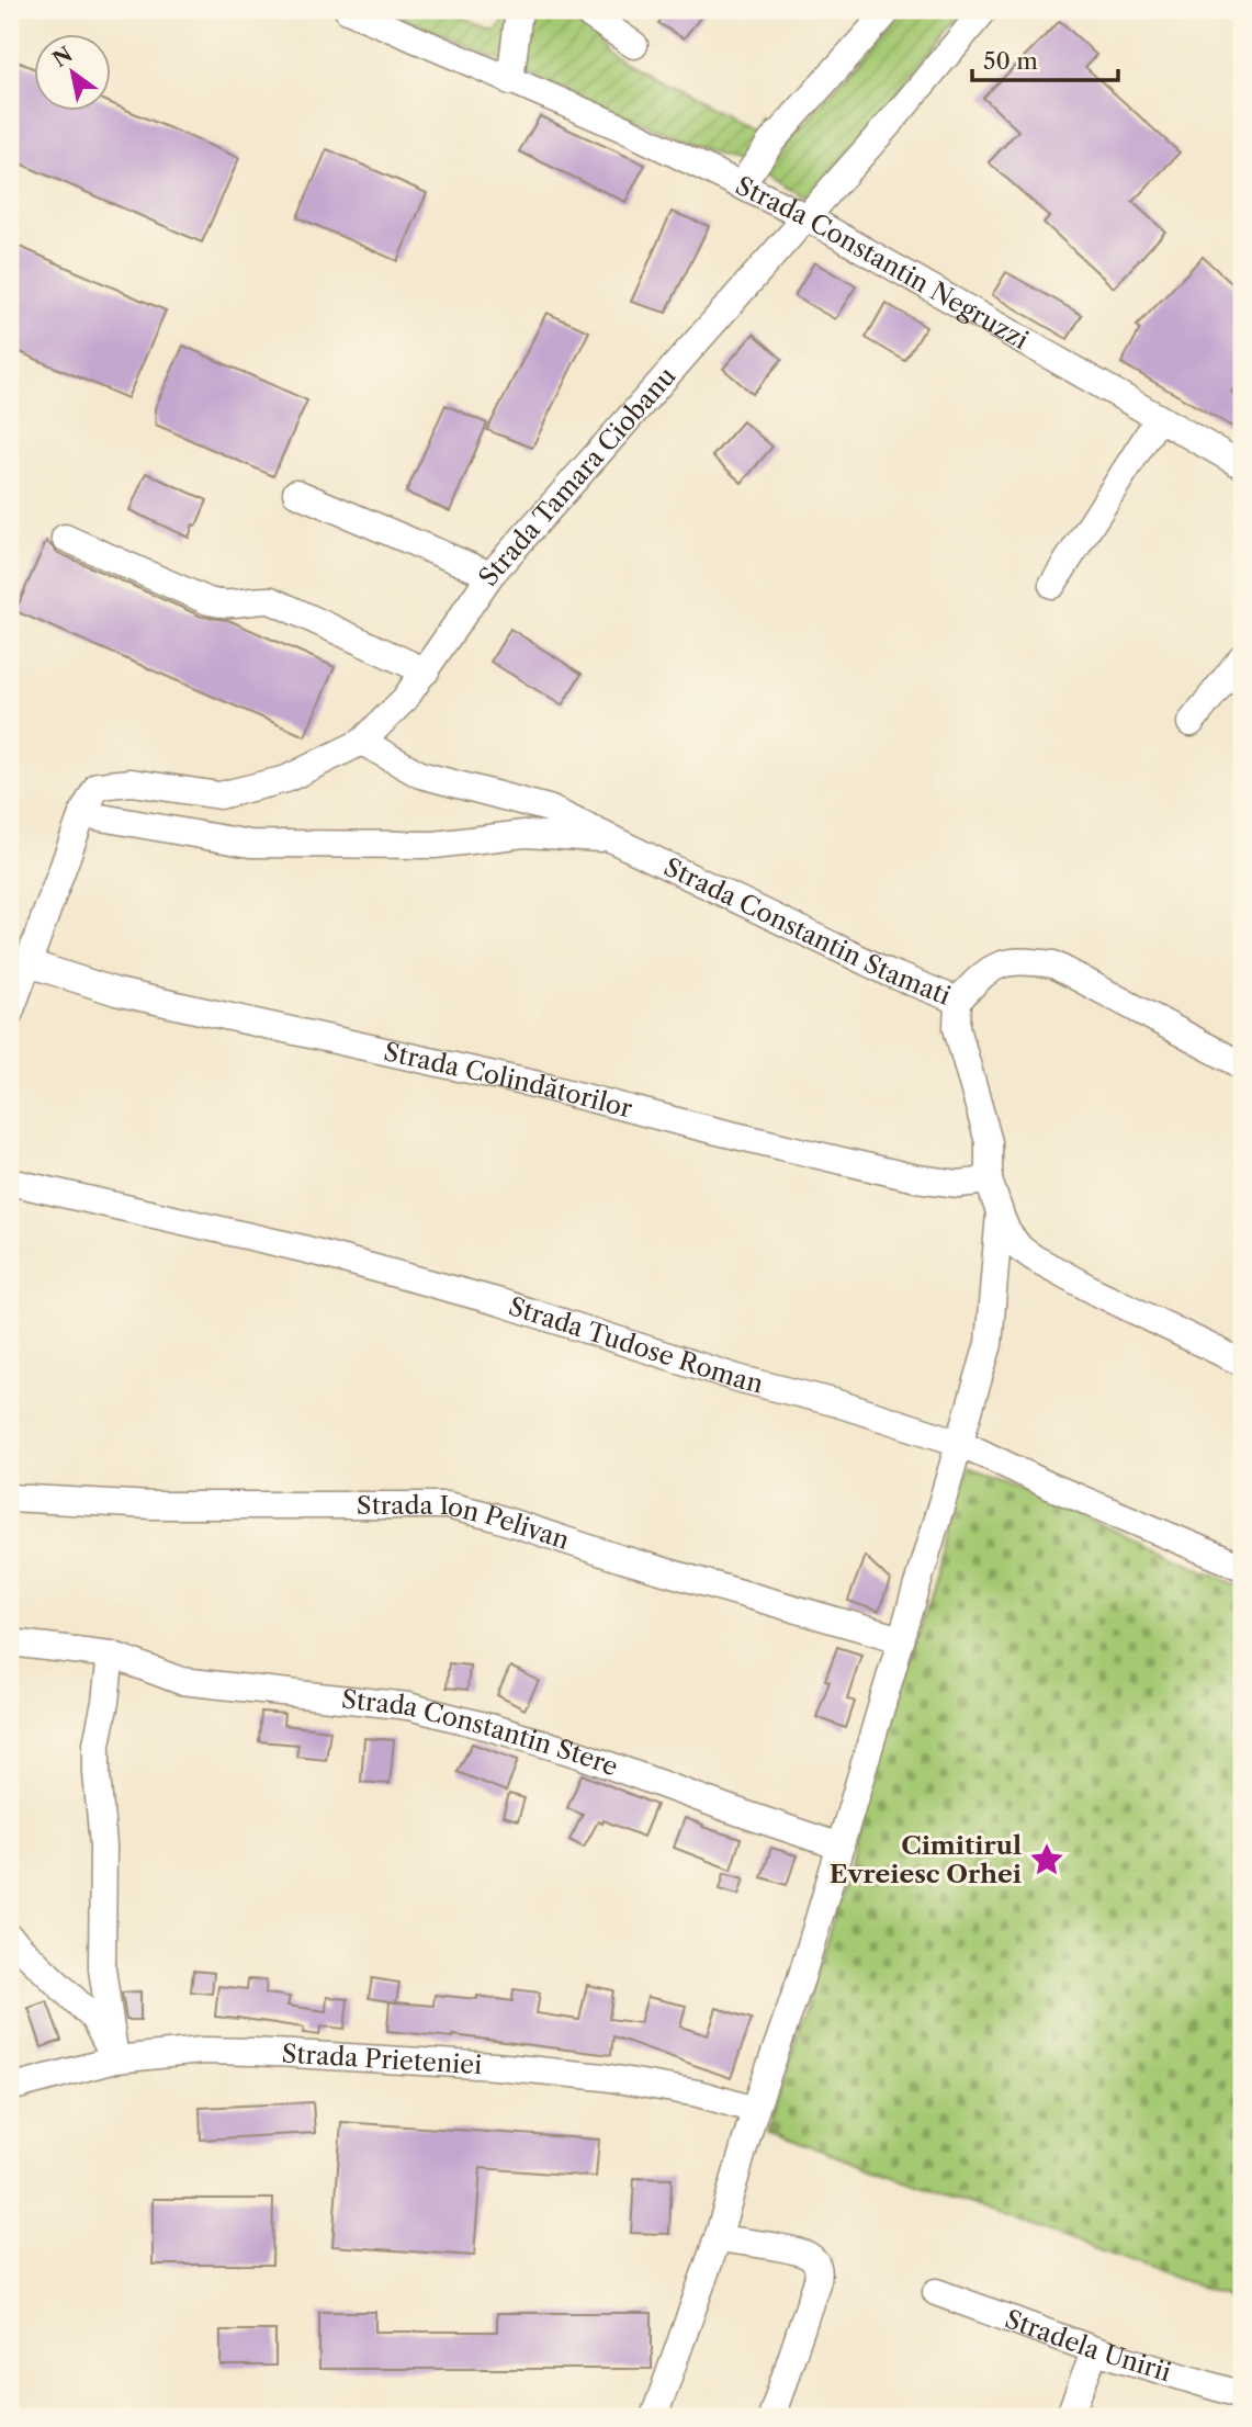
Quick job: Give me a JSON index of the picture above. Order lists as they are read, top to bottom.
{
  "streets": {
    "street": [
      "Strada Constantin Negruzzi",
      "Strada Tamara Ciobanu",
      "Strada Constantin Stamati",
      "Strada Colindătorilor",
      "Strada Tudose Roman",
      "Strada Ion Pelivan",
      "Strada Constantin Stere",
      "Strada Prieteniei",
      "Stradela Unirii"
    ]
  },
  "crossings": [
    ["Strada Constantin Negruzzi", "Strada Tamara Ciobanu"],
    ["Strada Tamara Ciobanu", "Strada Constantin Stamati"]
  ],
  "places": {
    "place": ["Cimitirul Evreiesc Orhei"]
  },
  "scale_bar": "50 m",
  "north": "top left"
}
